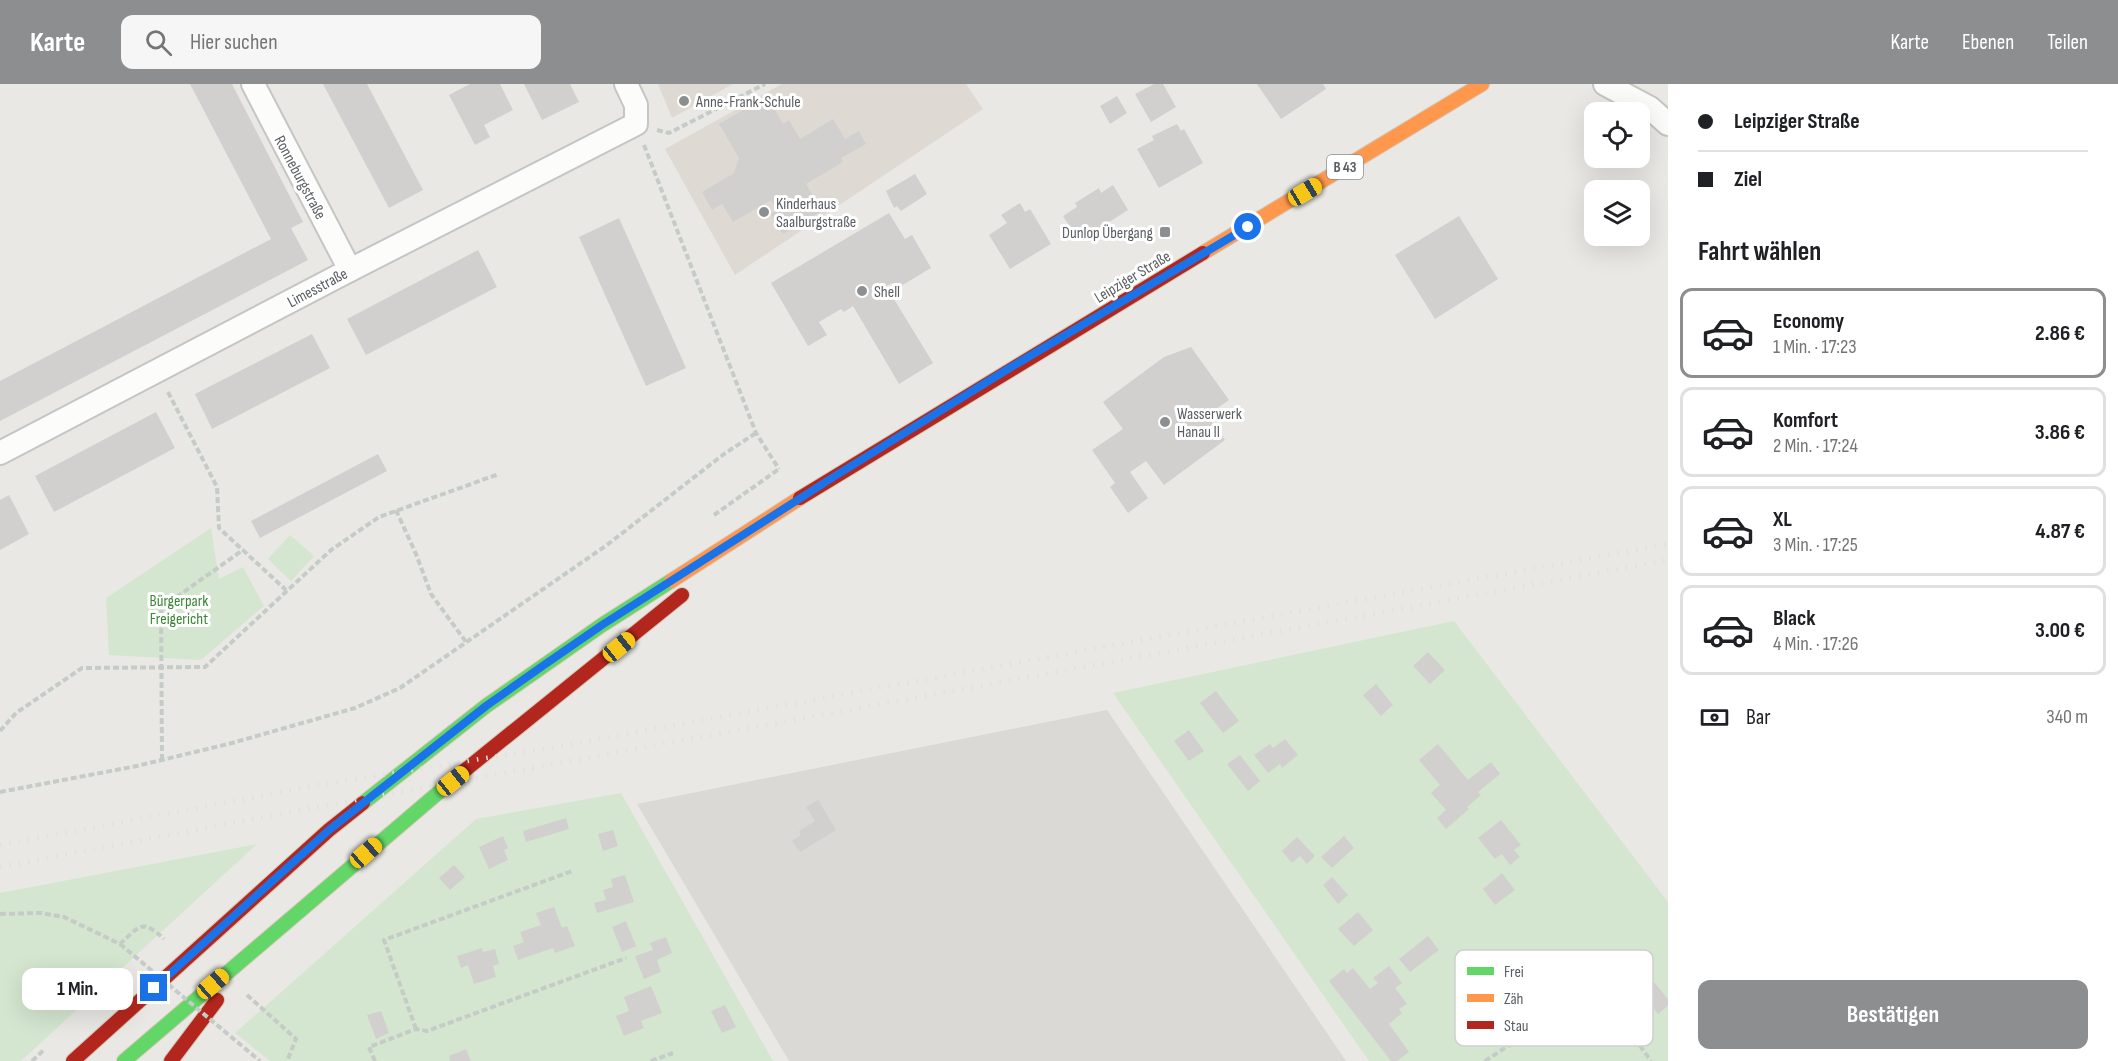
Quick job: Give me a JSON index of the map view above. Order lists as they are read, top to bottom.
{
  "streets": {
    "main road": ["B 43", "Leipziger Straße"],
    "street": ["Ronneburgstraße", "Limesstraße"]
  },
  "crossings": [
    ["B 43", "Leipziger Straße"],
    ["Ronneburgstraße", "Limesstraße"]
  ],
  "parks": ["Bürgerpark Freigericht"],
  "places": {
    "other": [
      "Anne-Frank-Schule",
      "Kinderhaus Saalburgstraße",
      "Shell",
      "Wasserwerk Hanau II"
    ],
    "transit": ["Dunlop Übergang"]
  },
  "legend": ["Frei", "Zäh", "Stau"],
  "page": {
    "header": "Karte",
    "search": "Hier suchen",
    "nav": ["Karte", "Ebenen", "Teilen"],
    "banner": ["Leipziger Straße", "Ziel"],
    "heading": "Fahrt wählen",
    "list": [
      {
        "name": "Economy",
        "note": "1 Min. · 17:23",
        "value": "2.86 €"
      },
      {
        "name": "Komfort",
        "note": "2 Min. · 17:24",
        "value": "3.86 €"
      },
      {
        "name": "XL",
        "note": "3 Min. · 17:25",
        "value": "4.87 €"
      },
      {
        "name": "Black",
        "note": "4 Min. · 17:26",
        "value": "3.00 €"
      }
    ],
    "pay": ["Bar", "340 m"],
    "bubble": "1 Min.",
    "buttons": "Bestätigen"
  }
}
